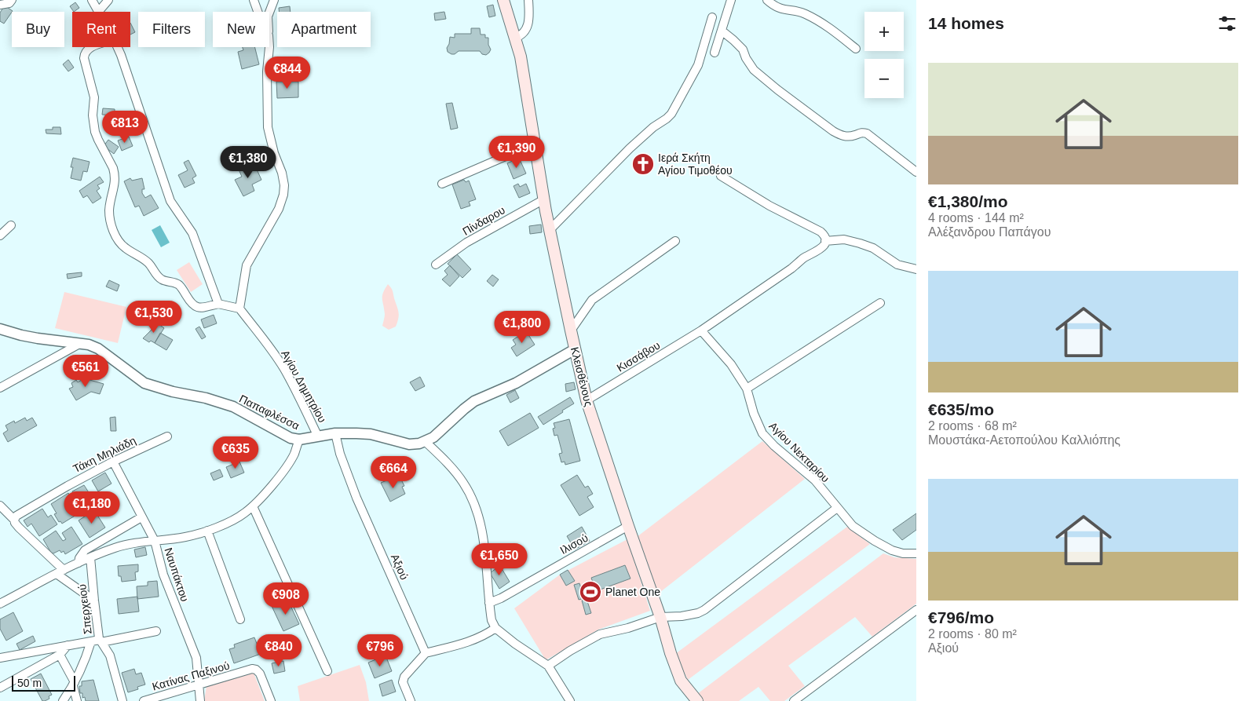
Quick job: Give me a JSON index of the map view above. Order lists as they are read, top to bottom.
{
  "streets": {
    "main road": ["Κλεισθένους"],
    "street": [
      "Πίνδαρου",
      "Κισσάβου",
      "Αγίου Δημητρίου",
      "Παπαφλέσσα",
      "Αγίου Νεκταρίου",
      "Τάκη Μηλιάδη",
      "Ιλισού",
      "Αξιού",
      "Ναυπάκτου",
      "Σπερχειού",
      "Κατίνας Παξινού"
    ]
  },
  "crossings": [
    ["Πίνδαρου", "Κλεισθένους"],
    ["Κισσάβου", "Κλεισθένους"],
    ["Κισσάβου", "Αγίου Νεκταρίου"],
    ["Κλεισθένους", "Παπαφλέσσα"],
    ["Κλεισθένους", "Ιλισού"],
    ["Αγίου Δημητρίου", "Παπαφλέσσα"],
    ["Παπαφλέσσα", "Αξιού"],
    ["Τάκη Μηλιάδη", "Ναυπάκτου"],
    ["Ναυπάκτου", "Κατίνας Παξινού"]
  ],
  "places": {
    "church": ["Ιερά Σκήτη Αγίου Τιμοθέου"],
    "sports": ["Planet One"]
  },
  "scale_bar": "50 m",
  "page": {
    "heading": "14 homes",
    "map_buttons": ["+", "−"],
    "chip": [
      "Buy",
      "Rent",
      "Filters",
      "New",
      "Apartment"
    ],
    "list": [
      {
        "name": "€1,380/mo",
        "note": "4 rooms · 144 m² · Αλέξανδρου Παπάγου"
      },
      {
        "name": "€635/mo",
        "note": "2 rooms · 68 m² · Μουστάκα-Αετοπούλου Καλλιόπης"
      },
      {
        "name": "€796/mo",
        "note": "2 rooms · 80 m² · Αξιού"
      }
    ],
    "price": [
      "€844",
      "€813",
      "€1,390",
      "€1,380",
      "€1,530",
      "€1,800",
      "€561",
      "€635",
      "€664",
      "€1,180",
      "€1,650",
      "€908",
      "€840",
      "€796"
    ],
    "scale": "50 m"
  }
}
